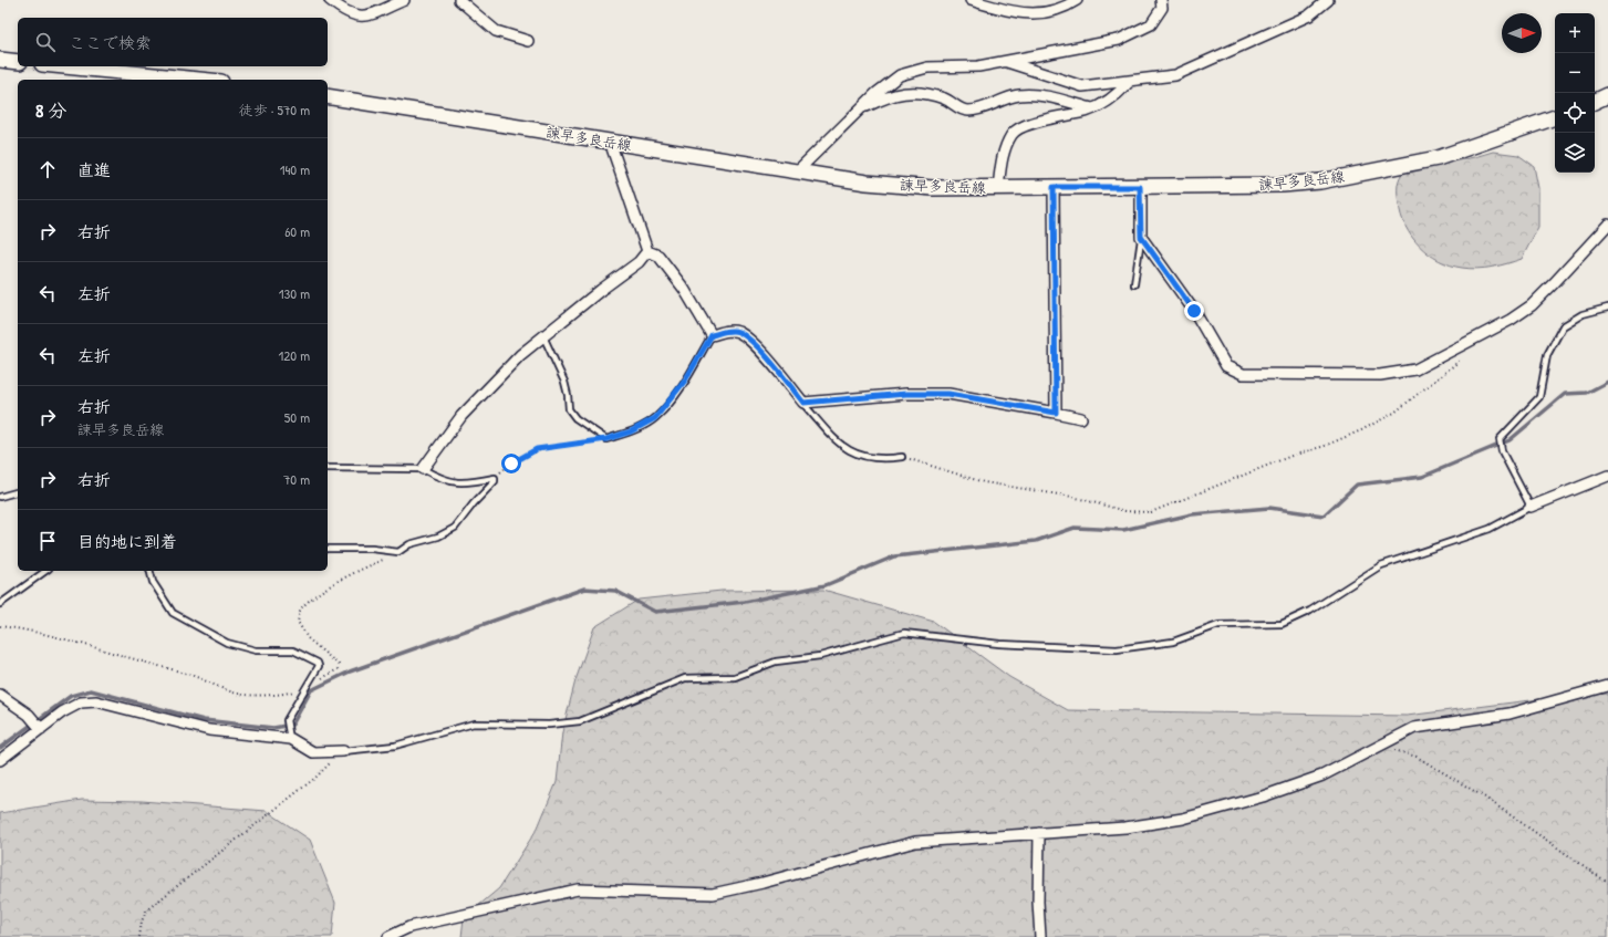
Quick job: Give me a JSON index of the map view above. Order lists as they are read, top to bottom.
{
  "streets": {
    "main road": ["諫早多良岳線"]
  },
  "north": "right",
  "page": {
    "map_buttons": ["+", "−"],
    "search": "ここで検索",
    "heading": ["8 分", "徒歩 · 570 m"],
    "list": [
      ["直進", "140 m"],
      ["右折", "60 m"],
      ["左折", "130 m"],
      ["左折", "120 m"],
      ["右折", "諫早多良岳線", "50 m"],
      ["右折", "70 m"],
      "目的地に到着"
    ]
  }
}
